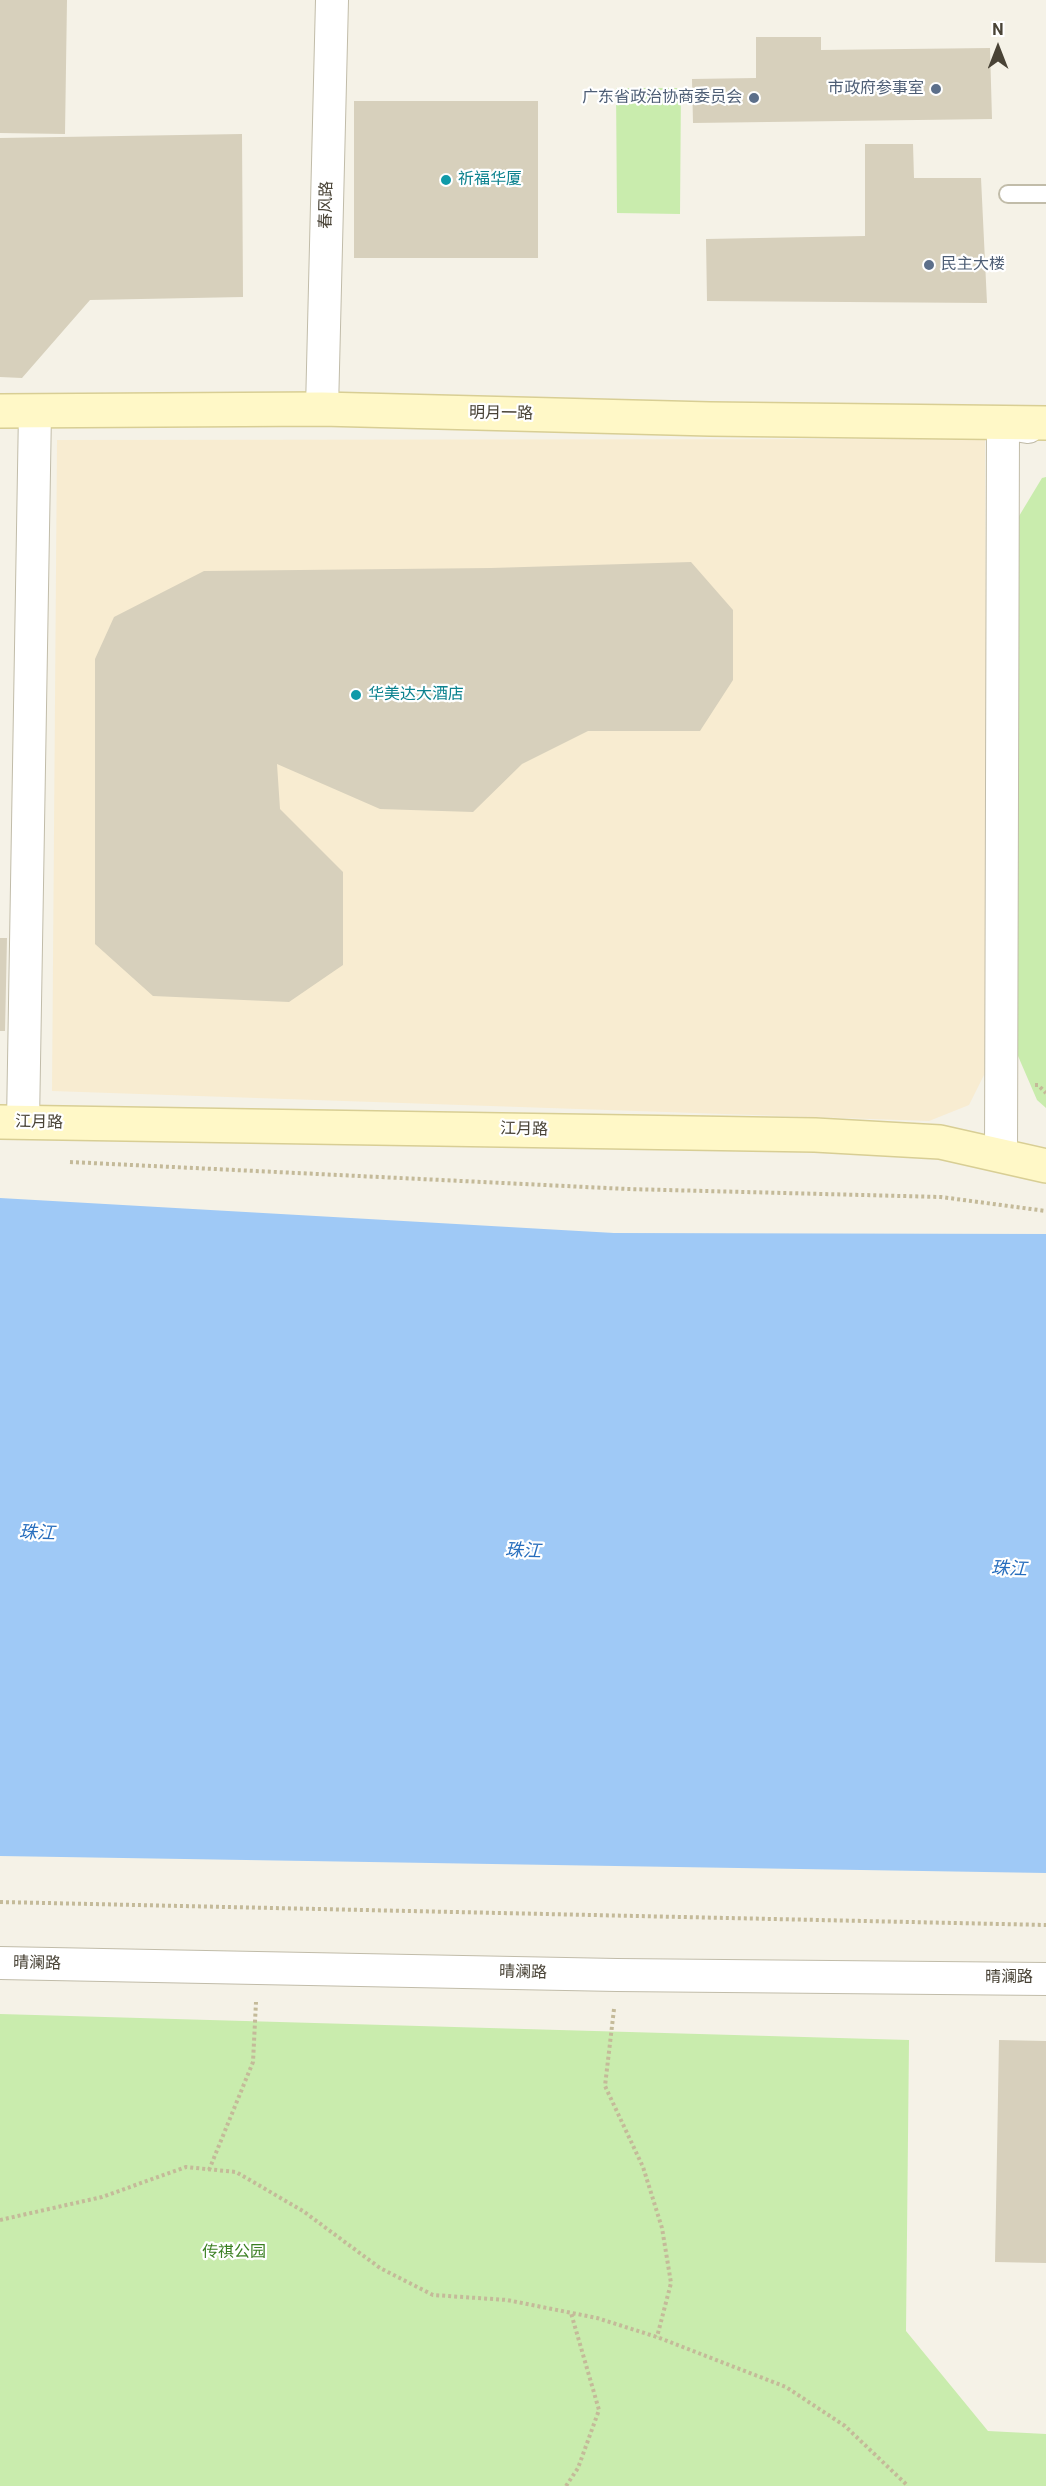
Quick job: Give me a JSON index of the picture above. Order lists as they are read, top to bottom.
{
  "streets": {
    "street": [
      "春风路",
      "明月一路",
      "江月路",
      "晴澜路"
    ]
  },
  "crossings": [
    ["春风路", "明月一路"]
  ],
  "water": ["珠江"],
  "parks": ["传祺公园"],
  "places": [
    "市政府参事室",
    "广东省政治协商委员会",
    "祈福华厦",
    "民主大楼",
    "华美达大酒店"
  ],
  "north": "top"
}
